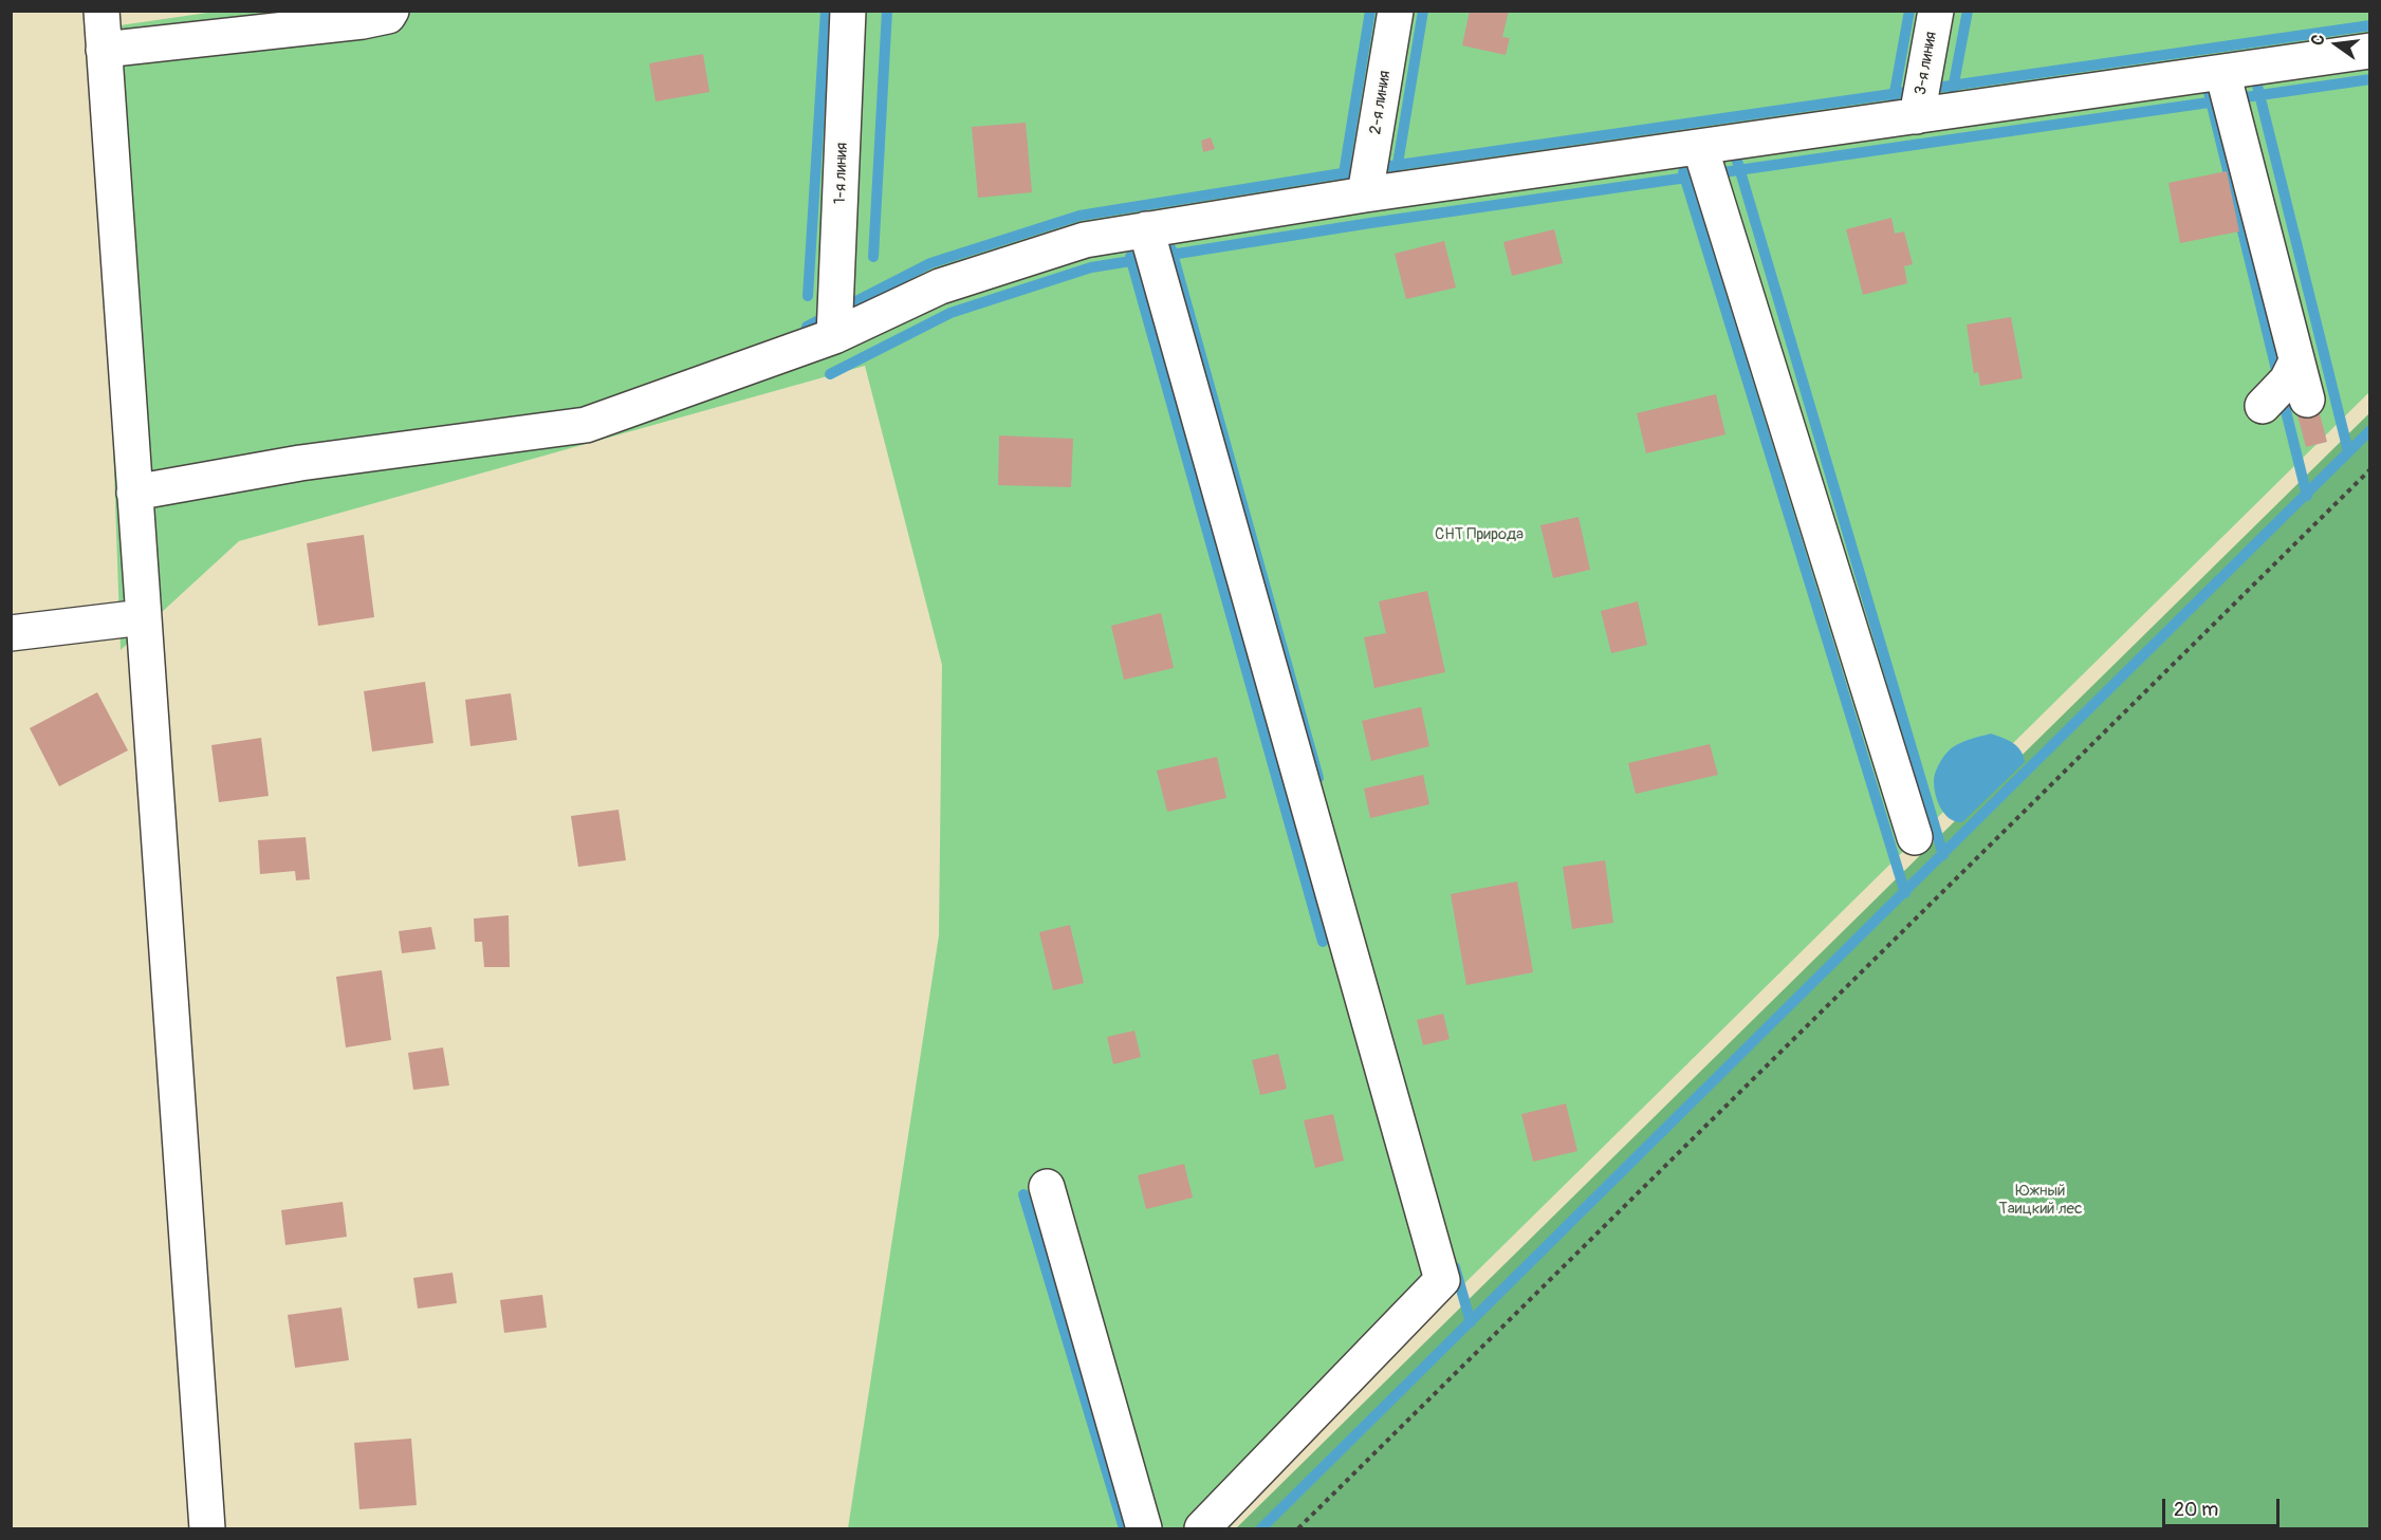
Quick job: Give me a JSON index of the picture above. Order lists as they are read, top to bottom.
{
  "streets": {
    "street": ["3-я линия", "2-я линия", "1-я линия"]
  },
  "parks": ["СНТ Природа", "Южный Таицкий лес"],
  "scale_bar": "20 m",
  "north": "left"
}
